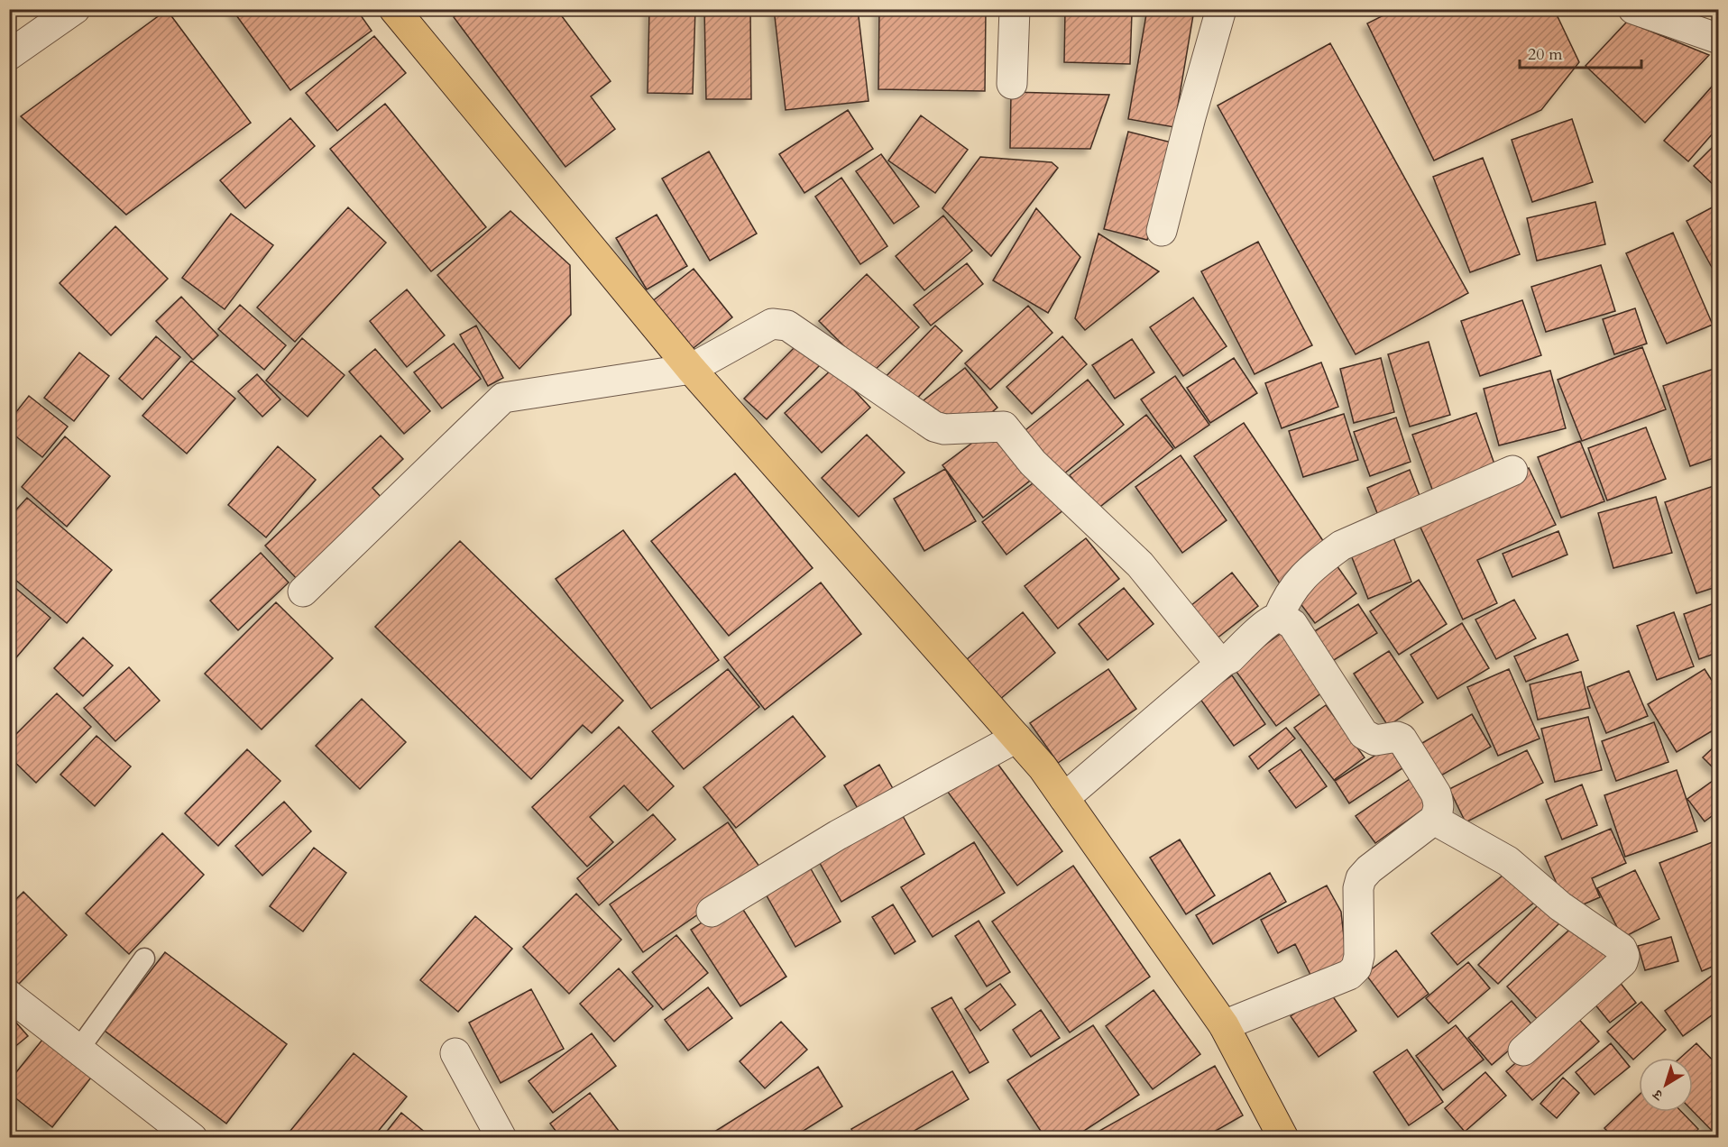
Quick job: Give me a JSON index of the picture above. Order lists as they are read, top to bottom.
{
  "scale_bar": "20 m",
  "north": "bottom left"
}
